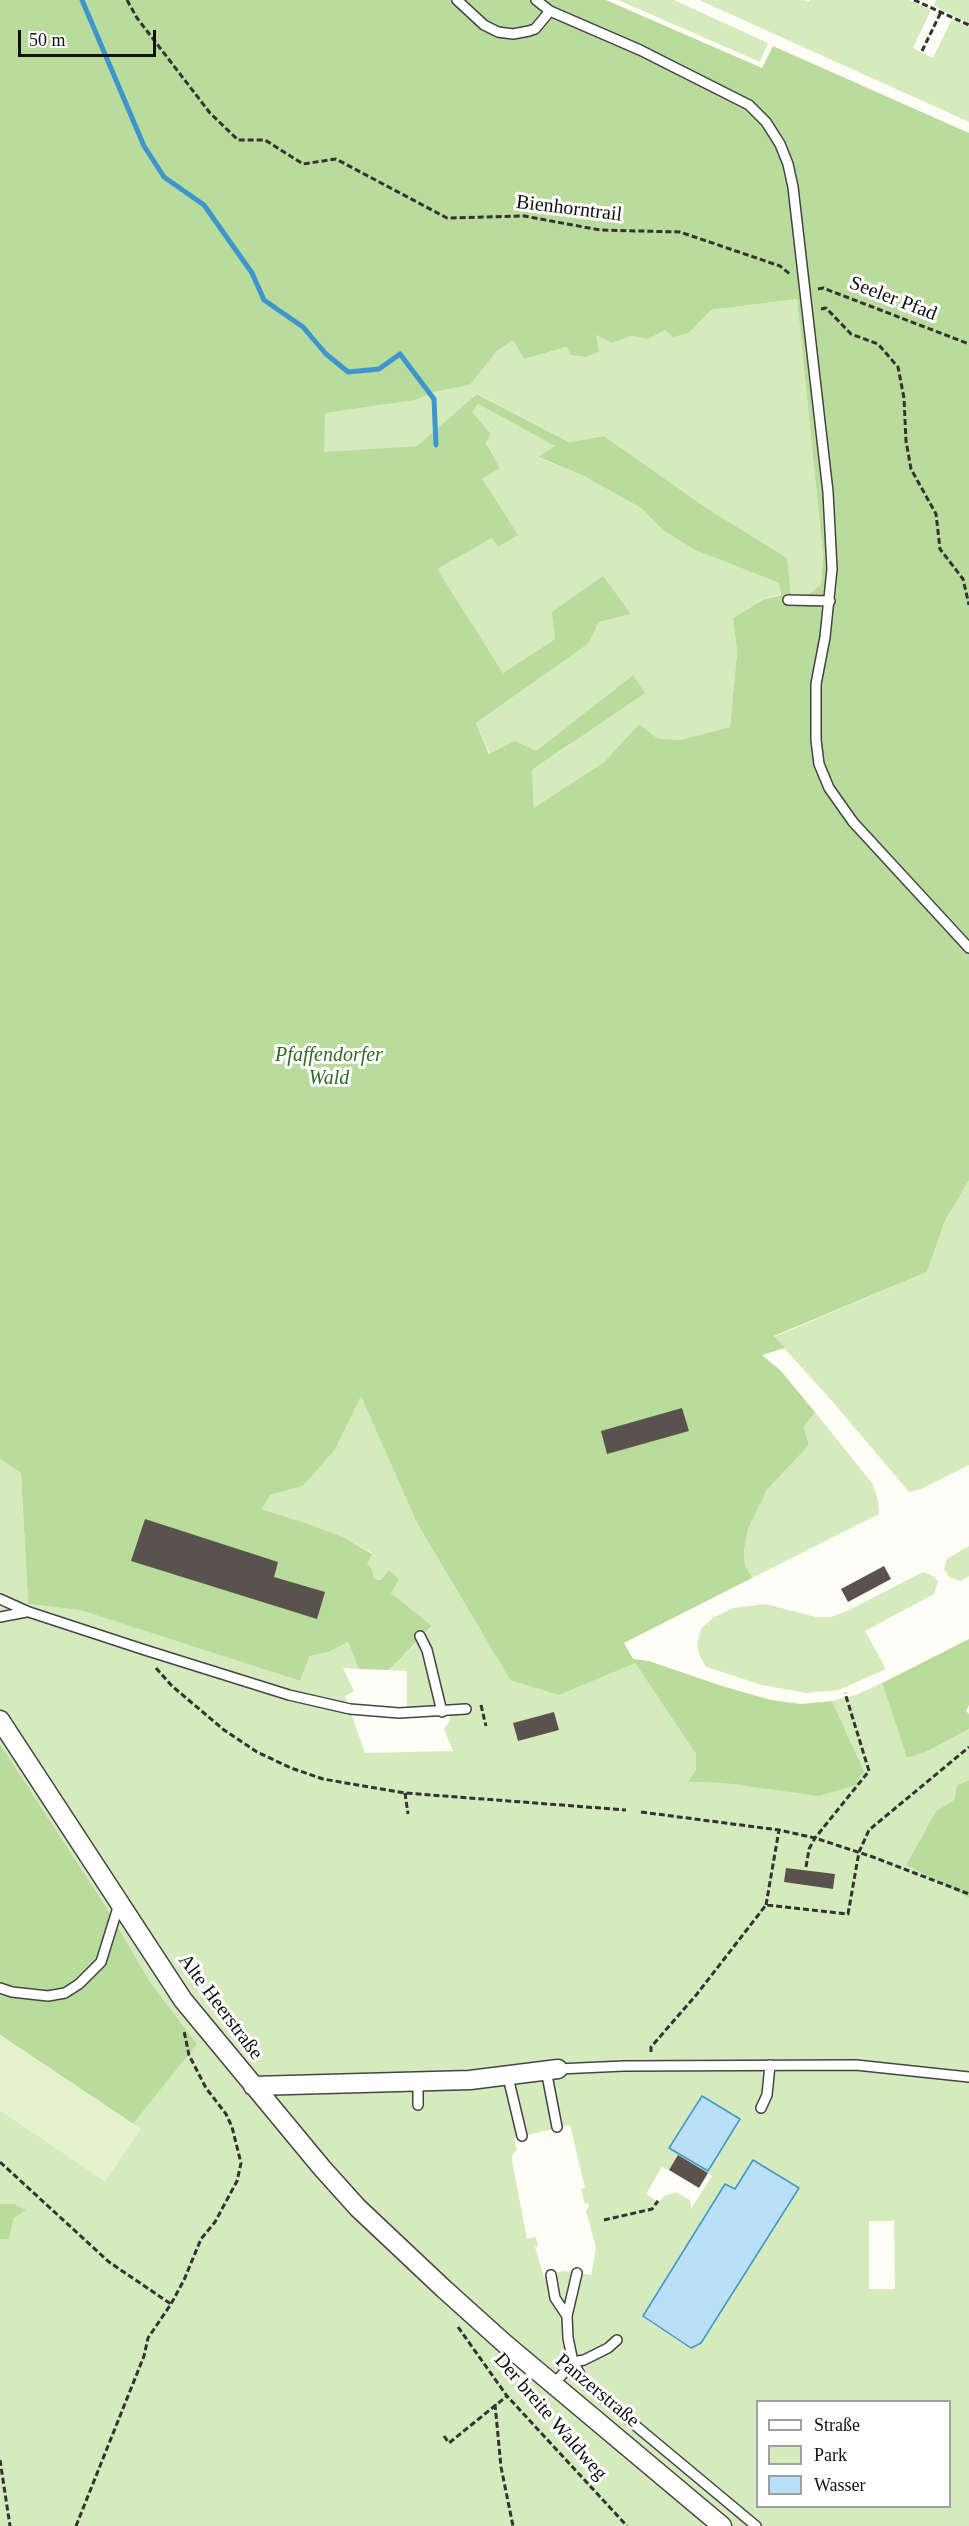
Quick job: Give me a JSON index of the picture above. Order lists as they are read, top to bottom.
{
  "streets": {
    "street": ["Alte Heerstraße", "Panzerstraße"],
    "path": ["Bienhorntrail", "Seeler Pfad", "Der breite Waldweg"]
  },
  "crossings": [
    ["Alte Heerstraße", "Panzerstraße"]
  ],
  "parks": ["Pfaffendorfer Wald"],
  "legend": ["Straße", "Park", "Wasser"],
  "scale_bar": "50 m"
}
